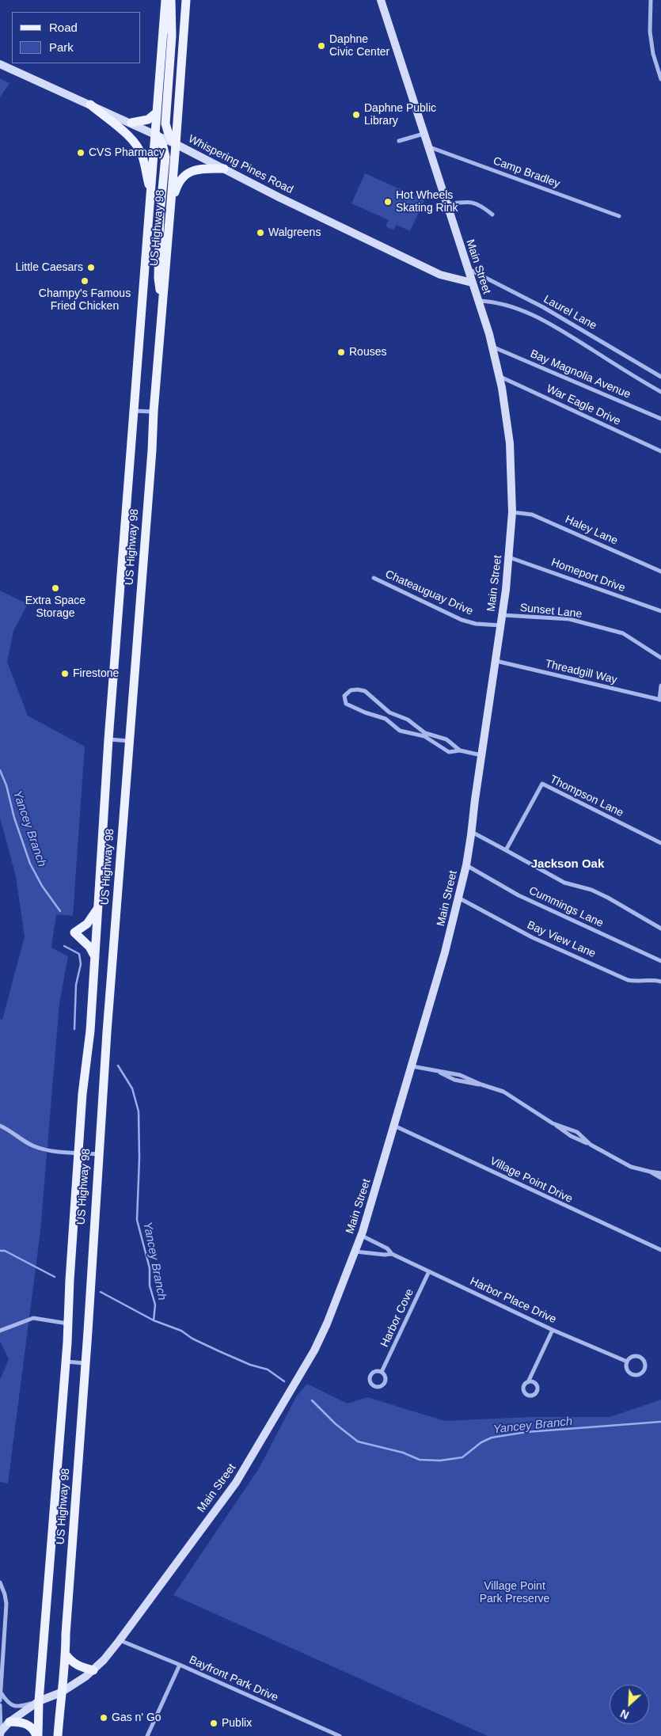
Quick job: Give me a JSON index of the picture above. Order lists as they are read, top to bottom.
{
  "streets": {
    "main road": ["Whispering Pines Road", "US Highway 98", "Main Street"],
    "street": [
      "Camp Bradley",
      "Laurel Lane",
      "Bay Magnolia Avenue",
      "War Eagle Drive",
      "Haley Lane",
      "Homeport Drive",
      "Chateauguay Drive",
      "Sunset Lane",
      "Threadgill Way",
      "Thompson Lane",
      "Cummings Lane",
      "Bay View Lane",
      "Village Point Drive",
      "Harbor Place Drive",
      "Harbor Cove",
      "Bayfront Park Drive"
    ]
  },
  "crossings": [
    ["Whispering Pines Road", "US Highway 98"],
    ["Whispering Pines Road", "Main Street"],
    ["Camp Bradley", "Main Street"],
    ["US Highway 98", "Main Street"],
    ["Main Street", "Laurel Lane"],
    ["Main Street", "Bay Magnolia Avenue"],
    ["Main Street", "War Eagle Drive"],
    ["Main Street", "Haley Lane"],
    ["Main Street", "Homeport Drive"],
    ["Main Street", "Chateauguay Drive"],
    ["Main Street", "Sunset Lane"],
    ["Main Street", "Threadgill Way"],
    ["Main Street", "Cummings Lane"],
    ["Main Street", "Bay View Lane"],
    ["Main Street", "Village Point Drive"],
    ["Main Street", "Harbor Place Drive"],
    ["Main Street", "Bayfront Park Drive"],
    ["Harbor Place Drive", "Harbor Cove"]
  ],
  "districts": ["Jackson Oak"],
  "water": ["Yancey Branch"],
  "parks": ["Village Point Park Preserve"],
  "places": [
    "Daphne Civic Center",
    "Daphne Public Library",
    "CVS Pharmacy",
    "Hot Wheels Skating Rink",
    "Walgreens",
    "Little Caesars",
    "Champy's Famous Fried Chicken",
    "Rouses",
    "Extra Space Storage",
    "Firestone",
    "Gas n' Go",
    "Publix"
  ],
  "legend": ["Road", "Park"],
  "north": "bottom left"
}
